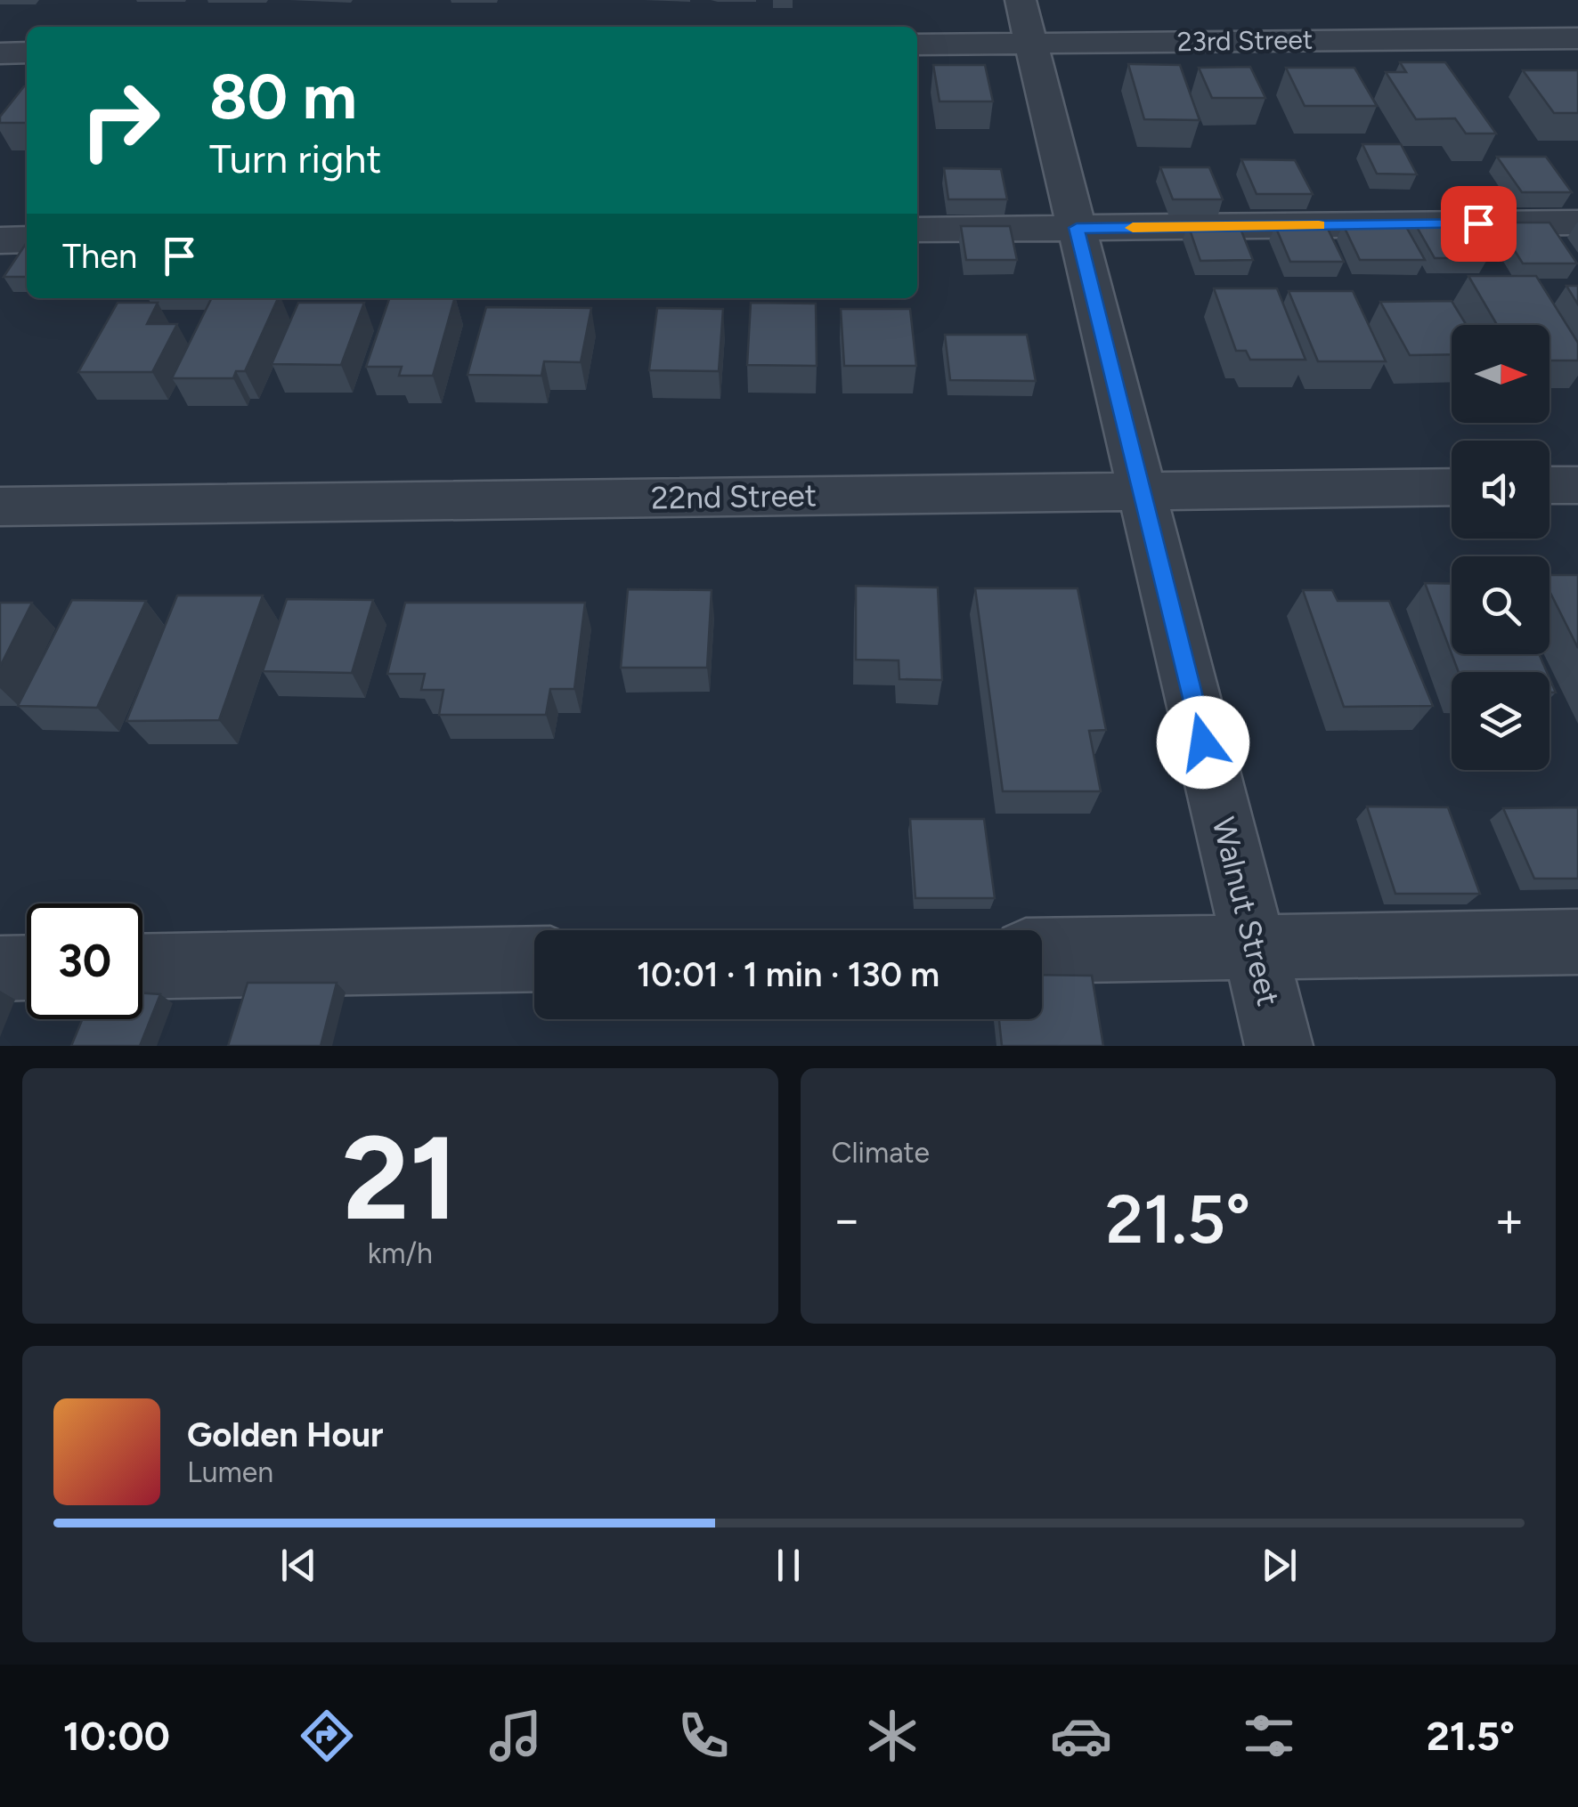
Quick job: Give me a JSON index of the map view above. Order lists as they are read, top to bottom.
{
  "streets": {
    "street": ["23rd Street", "22nd Street", "Walnut Street"]
  },
  "crossings": [
    ["23rd Street", "Walnut Street"],
    ["22nd Street", "Walnut Street"]
  ],
  "north": "right",
  "page": {
    "turn": ["80 m", "Turn right"],
    "then": "Then",
    "limit": "30",
    "trip": "10:01 · 1 min · 130 m",
    "tile": [
      ["21", "km/h"],
      "Climate"
    ],
    "heat": ["−", "21.5°", "+"],
    "song": ["Golden Hour", "Lumen"],
    "tabs": ["10:00", "21.5°"]
  }
}
